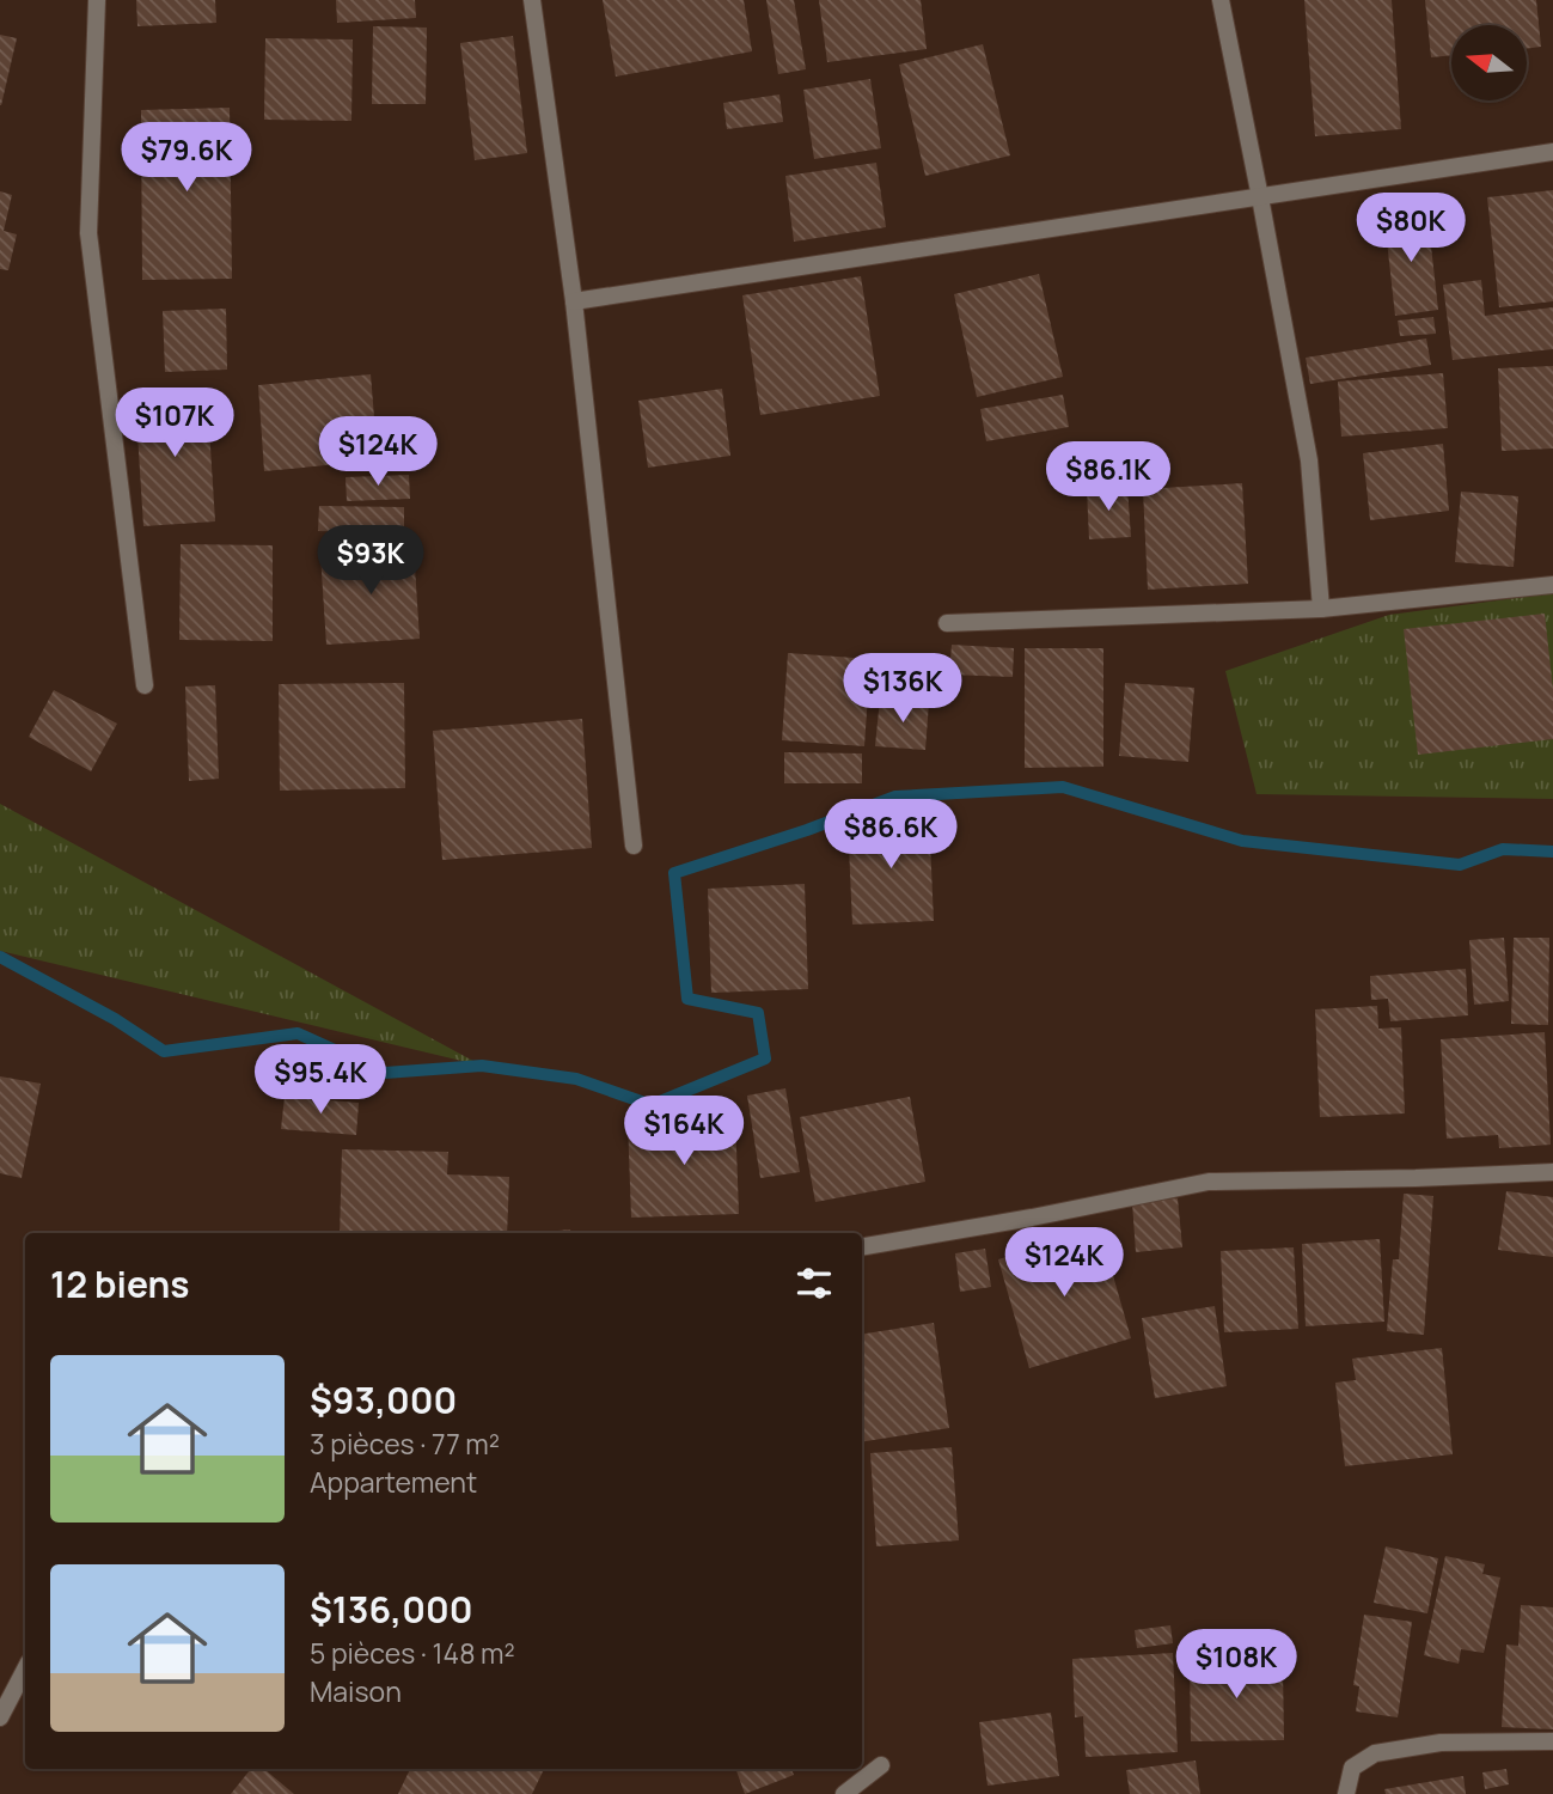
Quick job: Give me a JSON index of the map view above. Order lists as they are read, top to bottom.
{
  "north": "left",
  "page": {
    "price": [
      "$79.6K",
      "$80K",
      "$107K",
      "$124K",
      "$86.1K",
      "$93K",
      "$136K",
      "$86.6K",
      "$95.4K",
      "$164K",
      "$124K",
      "$108K"
    ],
    "heading": "12 biens",
    "list": [
      {
        "name": "$93,000",
        "note": "3 pièces · 77 m² · Appartement"
      },
      {
        "name": "$136,000",
        "note": "5 pièces · 148 m² · Maison"
      }
    ]
  }
}
